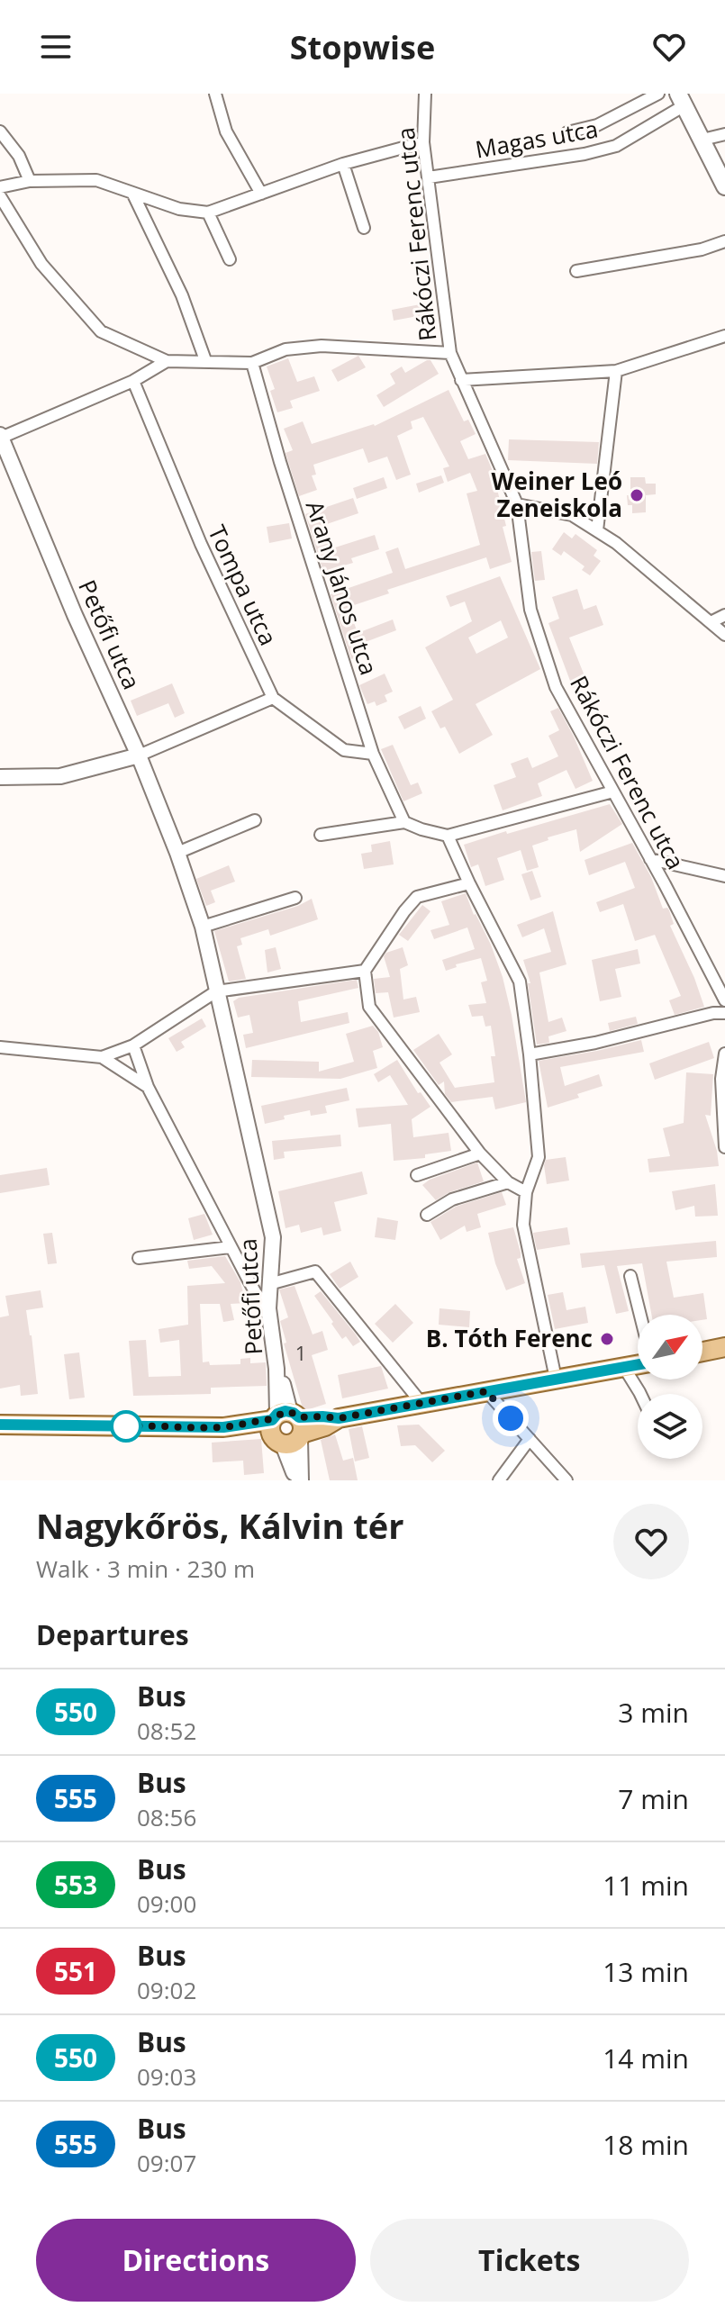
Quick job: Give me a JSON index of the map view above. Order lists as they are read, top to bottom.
{
  "streets": {
    "street": [
      "Magas utca",
      "Rákóczi Ferenc utca",
      "Tompa utca",
      "Arany János utca",
      "Petőfi utca"
    ]
  },
  "crossings": [
    ["Magas utca", "Rákóczi Ferenc utca"],
    ["Tompa utca", "Arany János utca"]
  ],
  "places": ["Weiner Leó Zeneiskola", "B. Tóth Ferenc"],
  "lines": ["bus line 550"],
  "house_numbers": ["1"],
  "north": "top right",
  "page": {
    "header": "Stopwise",
    "heading": [
      ["Nagykőrös, Kálvin tér", "Walk · 3 min · 230 m"],
      "Departures"
    ],
    "list": [
      {
        "mark": "550",
        "name": "Bus",
        "note": "08:52",
        "value": "3 min"
      },
      {
        "mark": "555",
        "name": "Bus",
        "note": "08:56",
        "value": "7 min"
      },
      {
        "mark": "553",
        "name": "Bus",
        "note": "09:00",
        "value": "11 min"
      },
      {
        "mark": "551",
        "name": "Bus",
        "note": "09:02",
        "value": "13 min"
      },
      {
        "mark": "550",
        "name": "Bus",
        "note": "09:03",
        "value": "14 min"
      },
      {
        "mark": "555",
        "name": "Bus",
        "note": "09:07",
        "value": "18 min"
      }
    ],
    "buttons": ["Directions", "Tickets"]
  }
}
